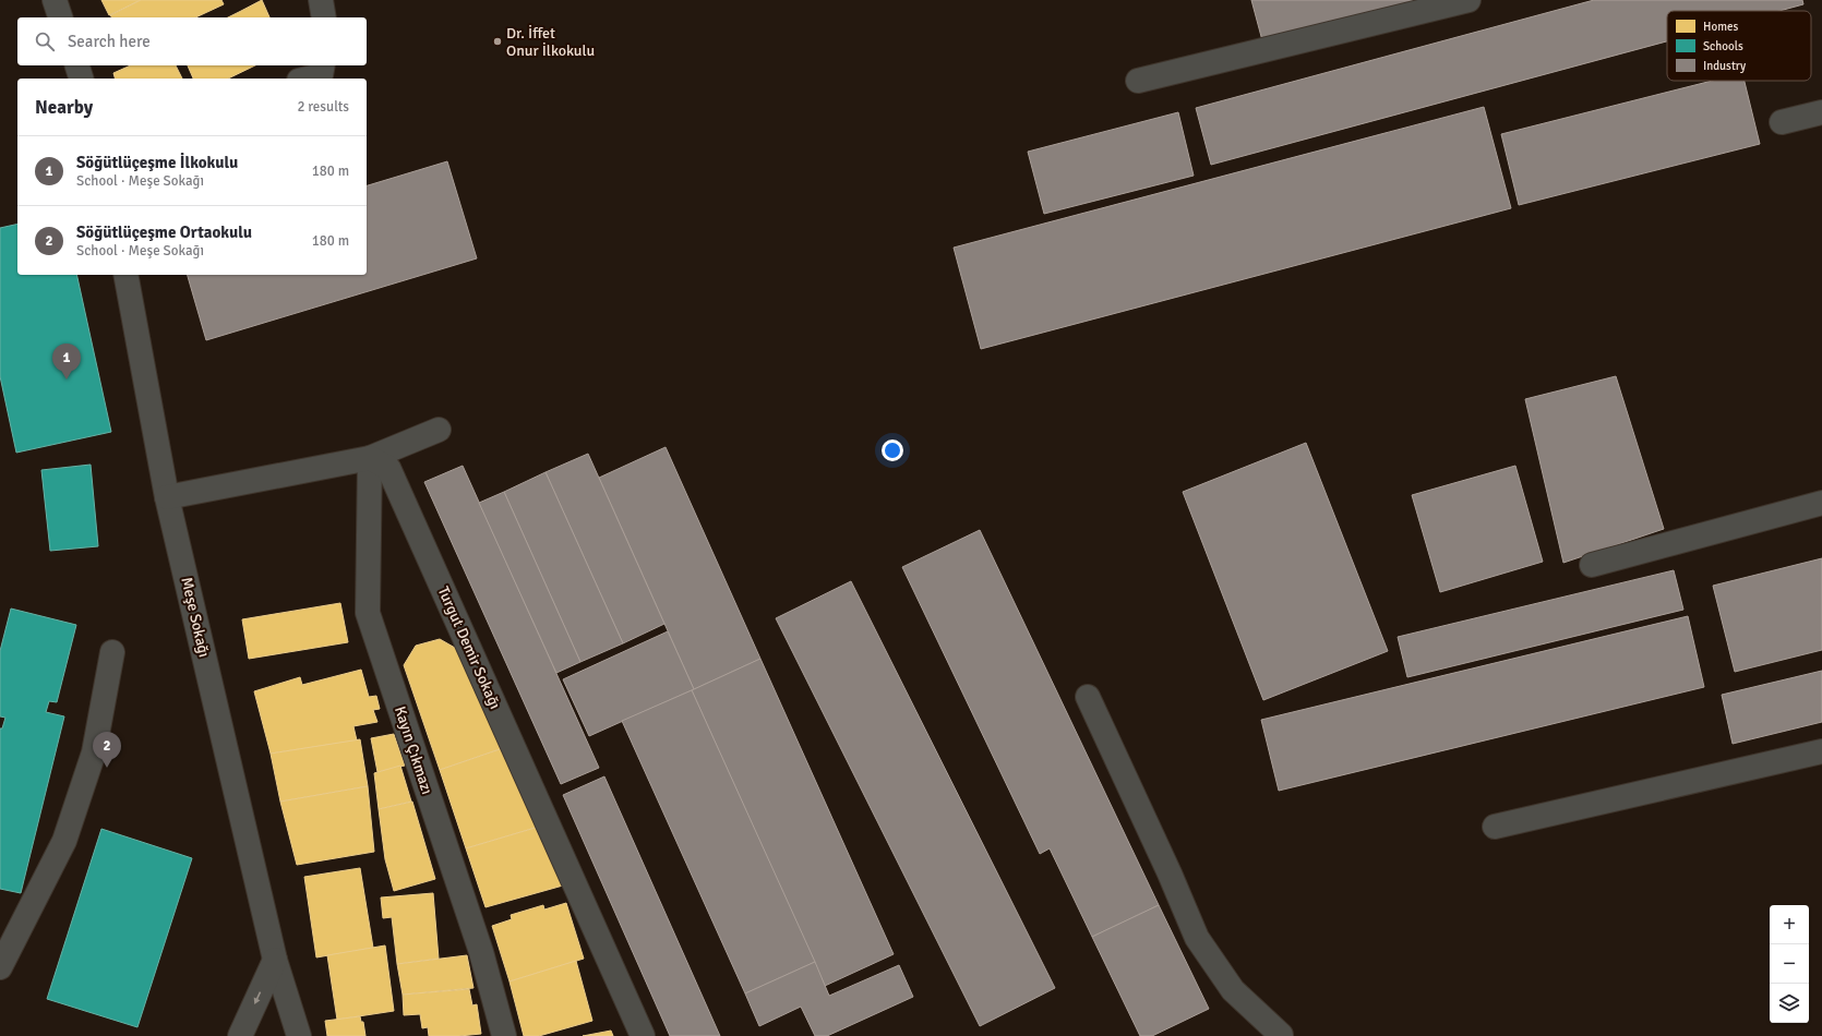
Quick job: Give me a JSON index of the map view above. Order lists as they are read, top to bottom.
{
  "streets": {
    "street": ["Meşe Sokağı", "Turgut Demir Sokağı", "Kayın Çıkmazı"]
  },
  "crossings": [
    ["Turgut Demir Sokağı", "Kayın Çıkmazı"]
  ],
  "places": ["Dr. İffet Onur İlkokulu"],
  "legend": ["Homes", "Schools", "Industry"],
  "page": {
    "search": "Search here",
    "heading": ["Nearby", "2 results"],
    "list": [
      {
        "mark": "1",
        "name": "Söğütlüçeşme İlkokulu",
        "note": "School · Meşe Sokağı",
        "value": "180 m"
      },
      {
        "mark": "2",
        "name": "Söğütlüçeşme Ortaokulu",
        "note": "School · Meşe Sokağı",
        "value": "180 m"
      }
    ],
    "pins": ["1", "2"],
    "map_buttons": ["+", "−"]
  }
}
